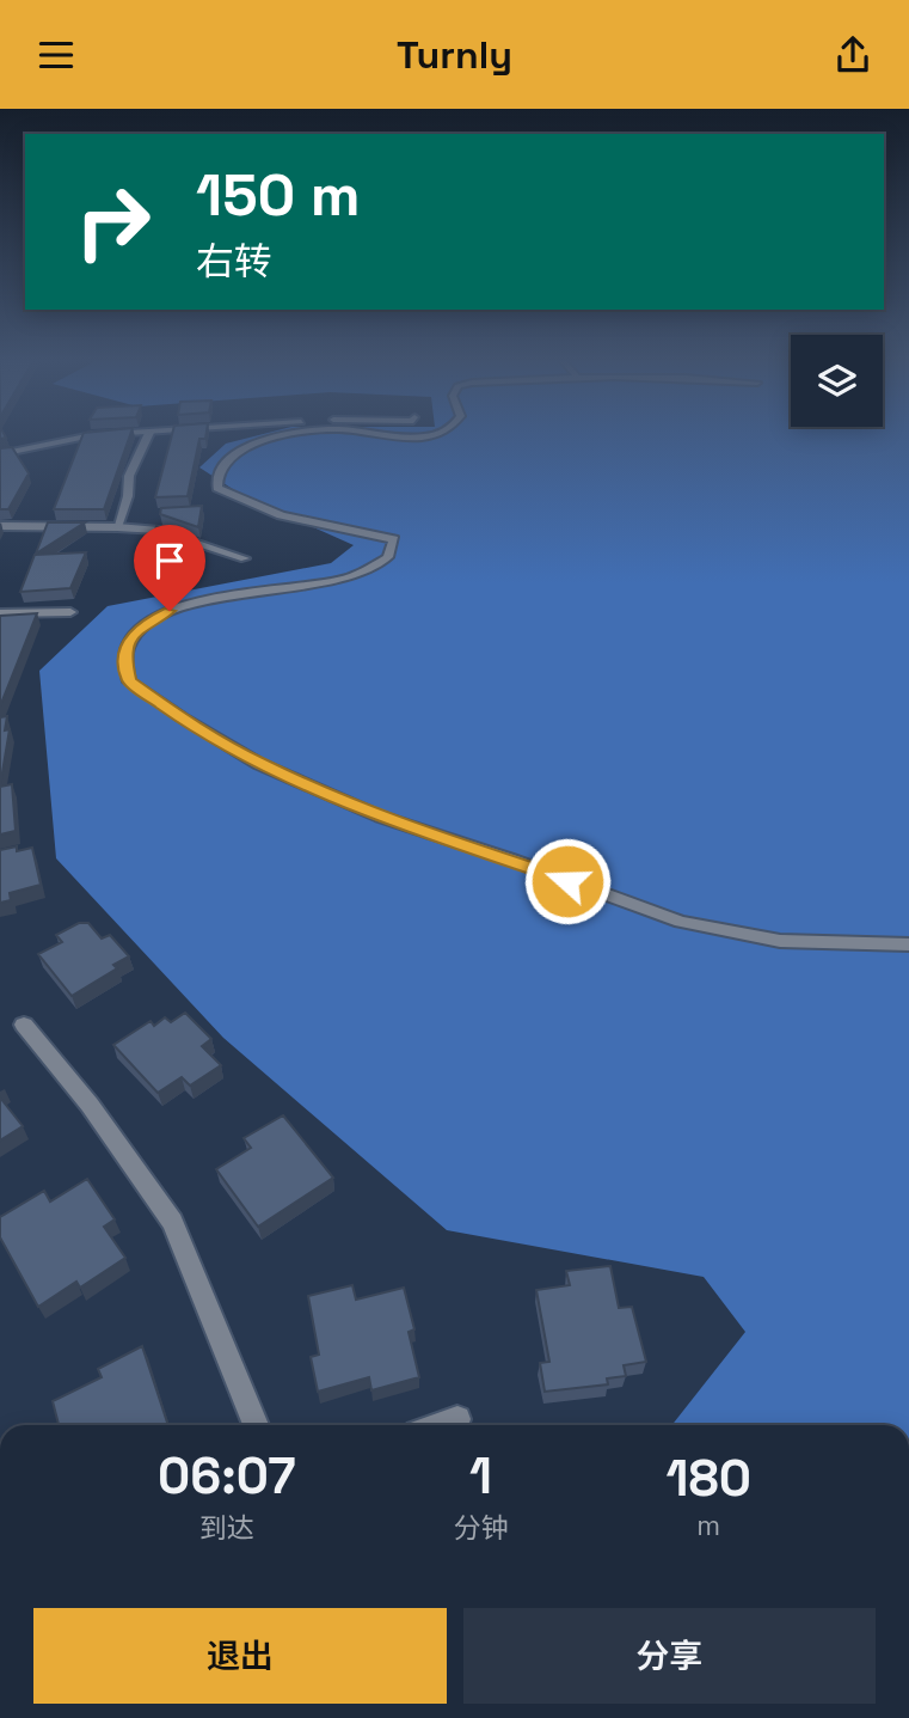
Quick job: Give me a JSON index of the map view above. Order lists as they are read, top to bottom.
{
  "page": {
    "header": "Turnly",
    "turn": ["150 m", "右转"],
    "eta": [
      "06:07",
      "到达",
      "1",
      "分钟",
      "180",
      "m"
    ],
    "buttons": ["退出", "分享"]
  }
}
